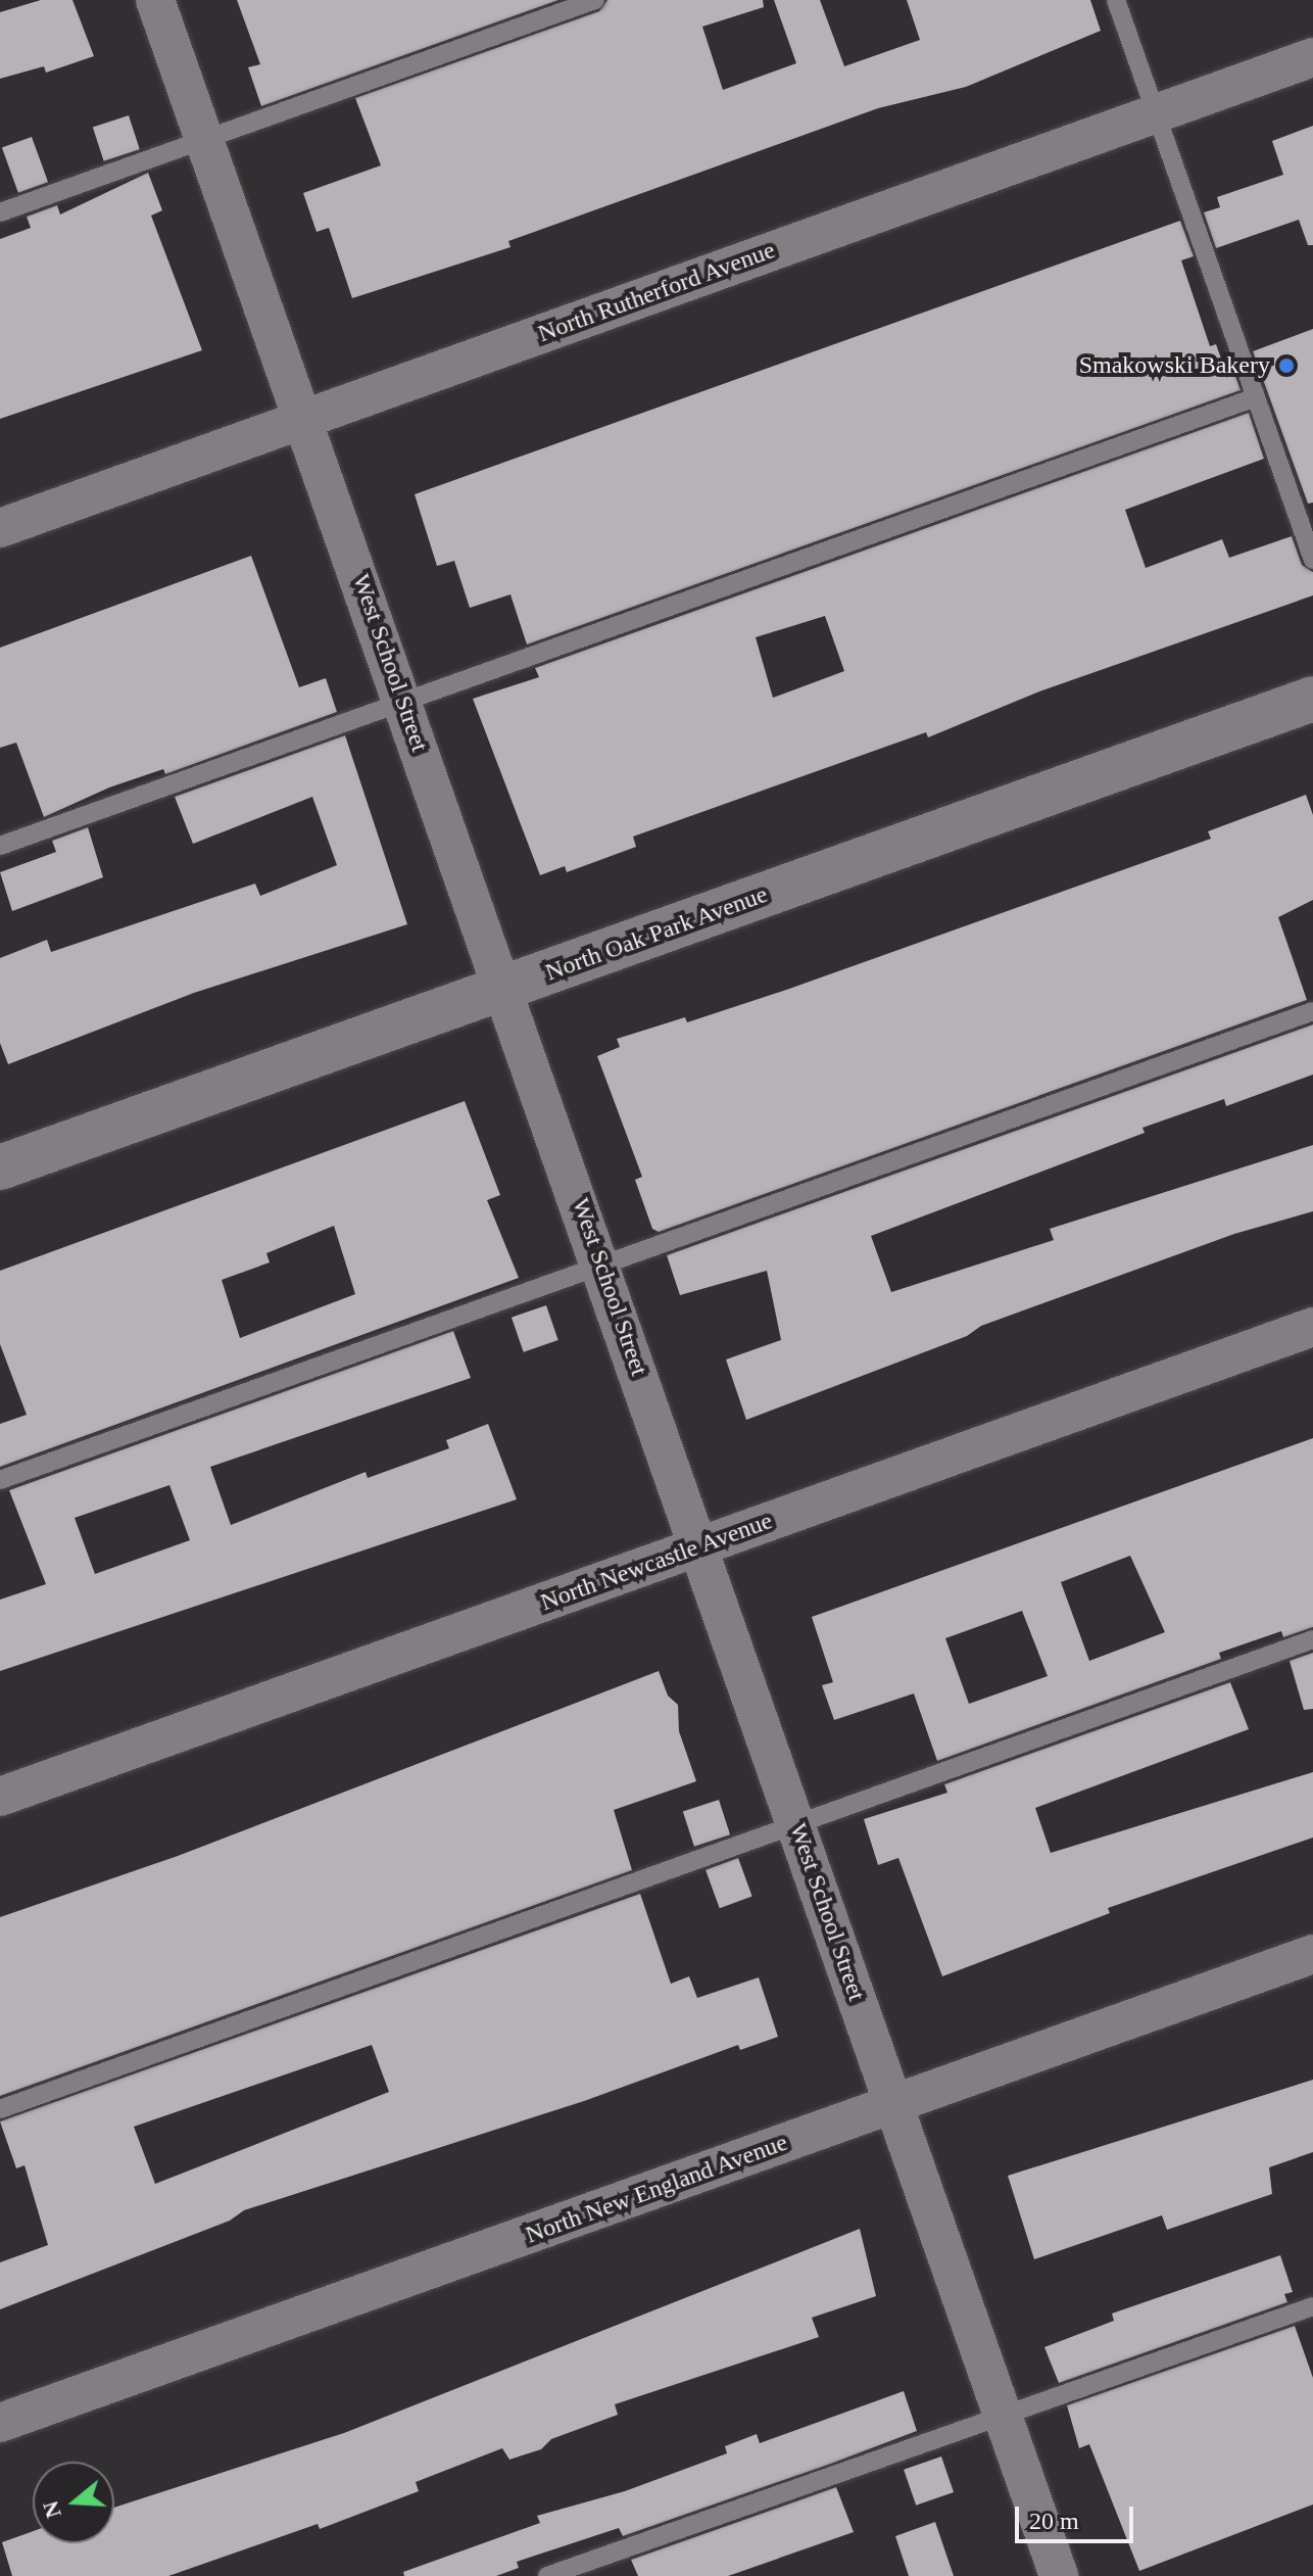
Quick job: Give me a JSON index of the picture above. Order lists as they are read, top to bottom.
{
  "streets": {
    "street": [
      "North Rutherford Avenue",
      "West School Street",
      "North Oak Park Avenue",
      "North Newcastle Avenue",
      "North New England Avenue"
    ]
  },
  "crossings": [
    ["North Rutherford Avenue", "West School Street"],
    ["West School Street", "North Oak Park Avenue"],
    ["West School Street", "North Newcastle Avenue"],
    ["West School Street", "North New England Avenue"]
  ],
  "places": ["Smakowski Bakery"],
  "scale_bar": "20 m",
  "north": "left"
}
